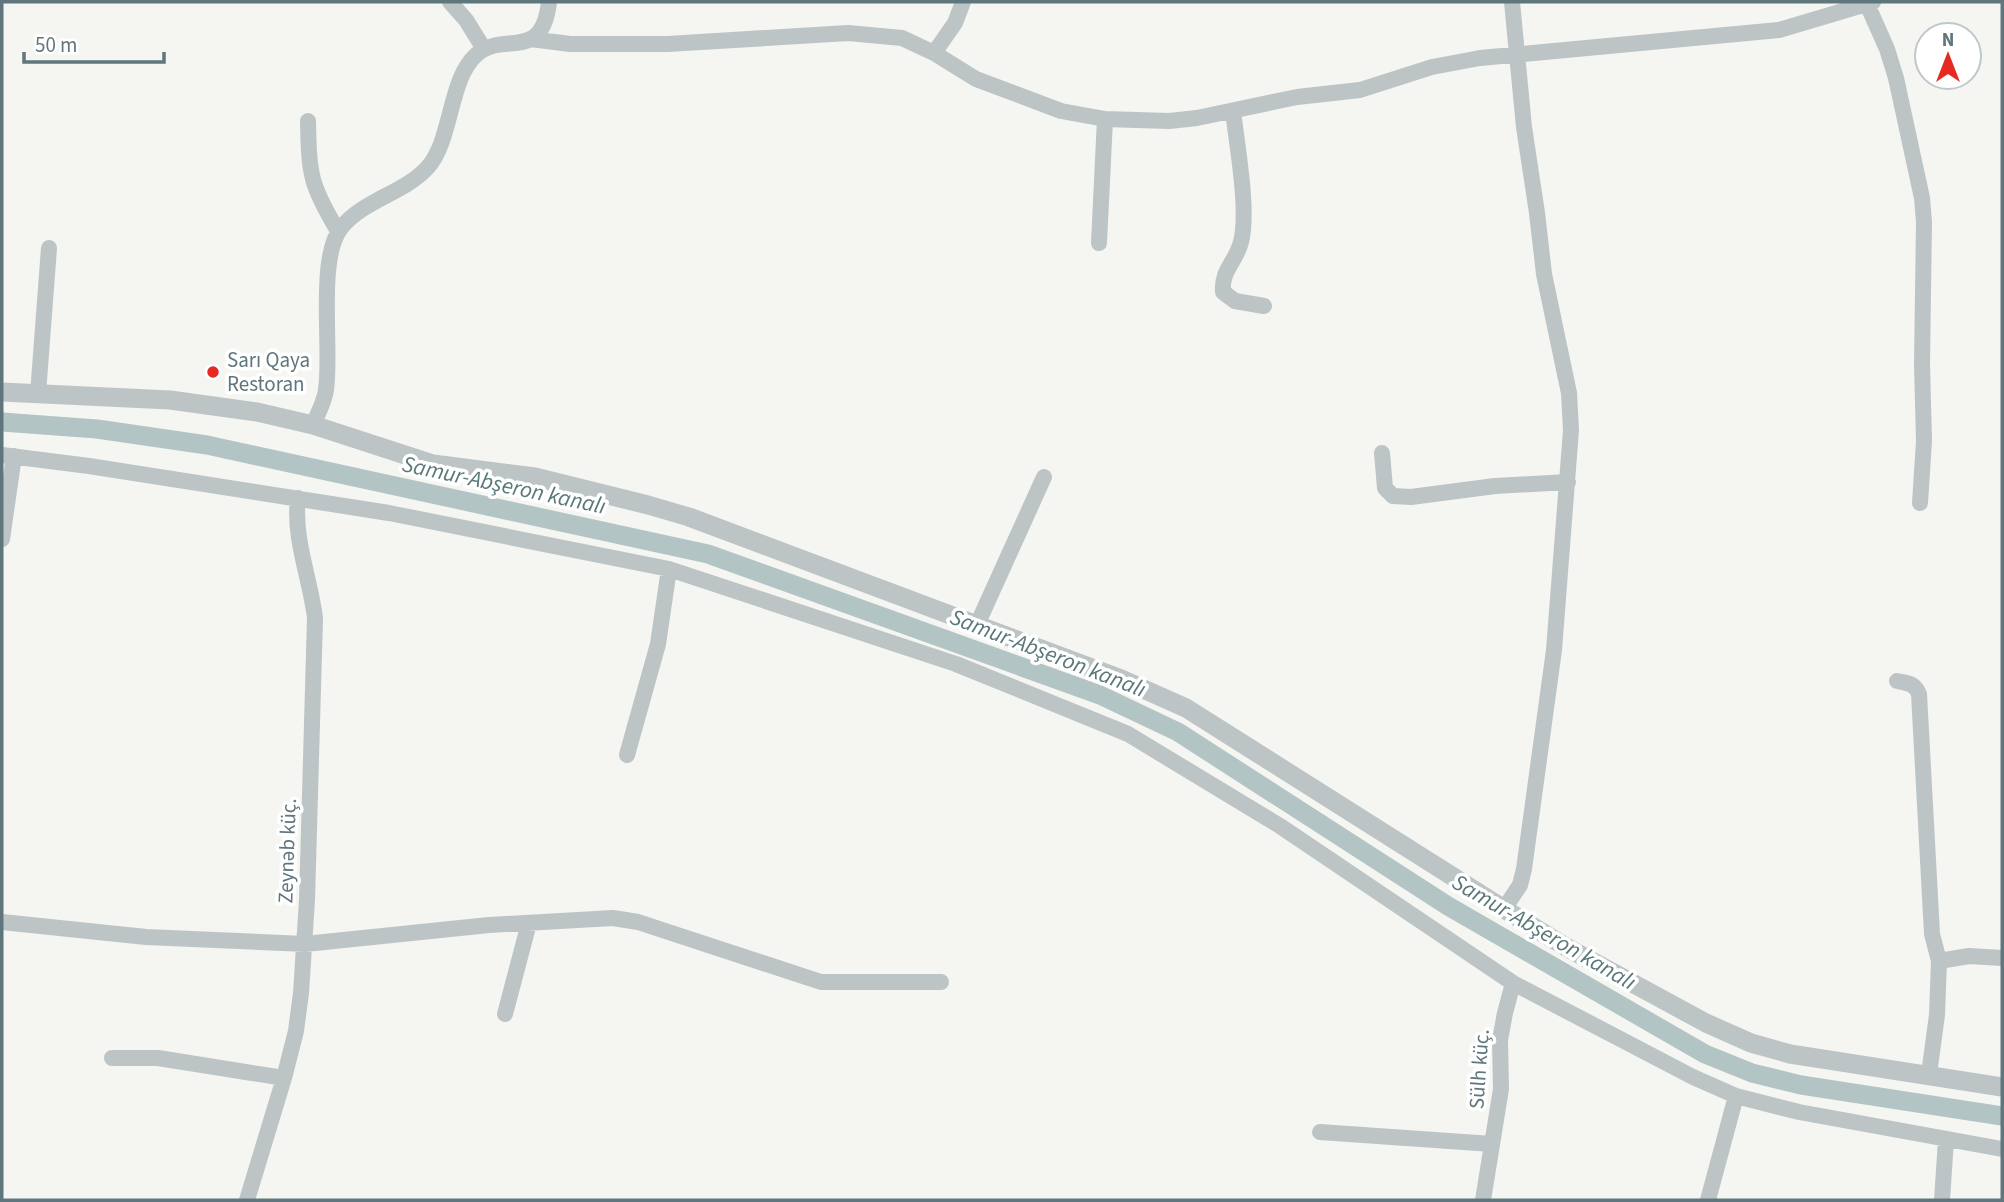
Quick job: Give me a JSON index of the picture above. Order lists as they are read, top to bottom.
{
  "streets": {
    "street": ["Zeynəb küç.", "Sülh küç."]
  },
  "water": ["Samur-Abşeron kanalı"],
  "places": ["Sarı Qaya Restoran"],
  "scale_bar": "50 m",
  "north": "top"
}
